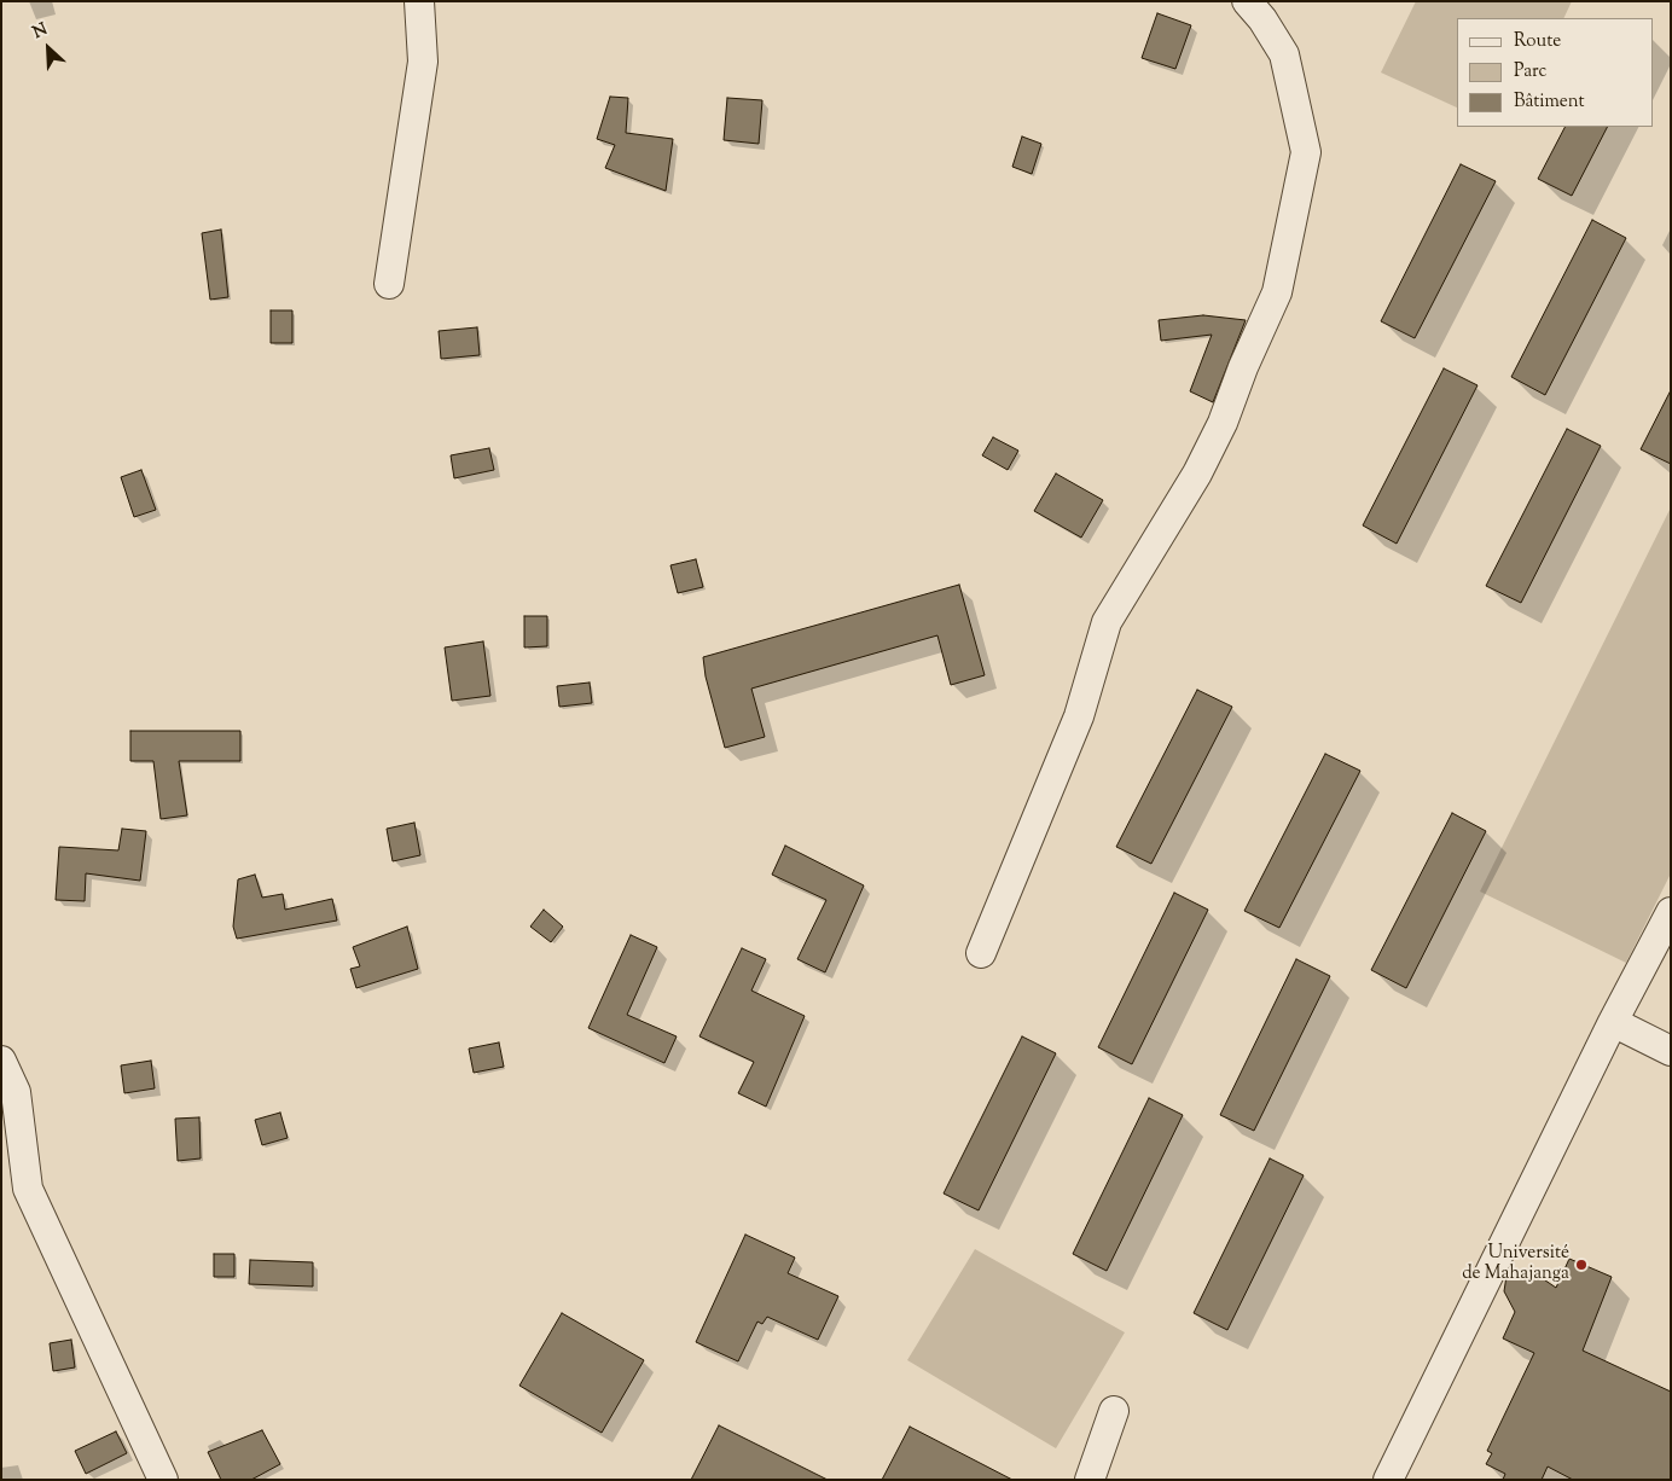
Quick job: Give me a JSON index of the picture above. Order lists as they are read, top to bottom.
{
  "places": ["Université de Mahajanga"],
  "legend": ["Route", "Parc", "Bâtiment"],
  "north": "top left"
}
